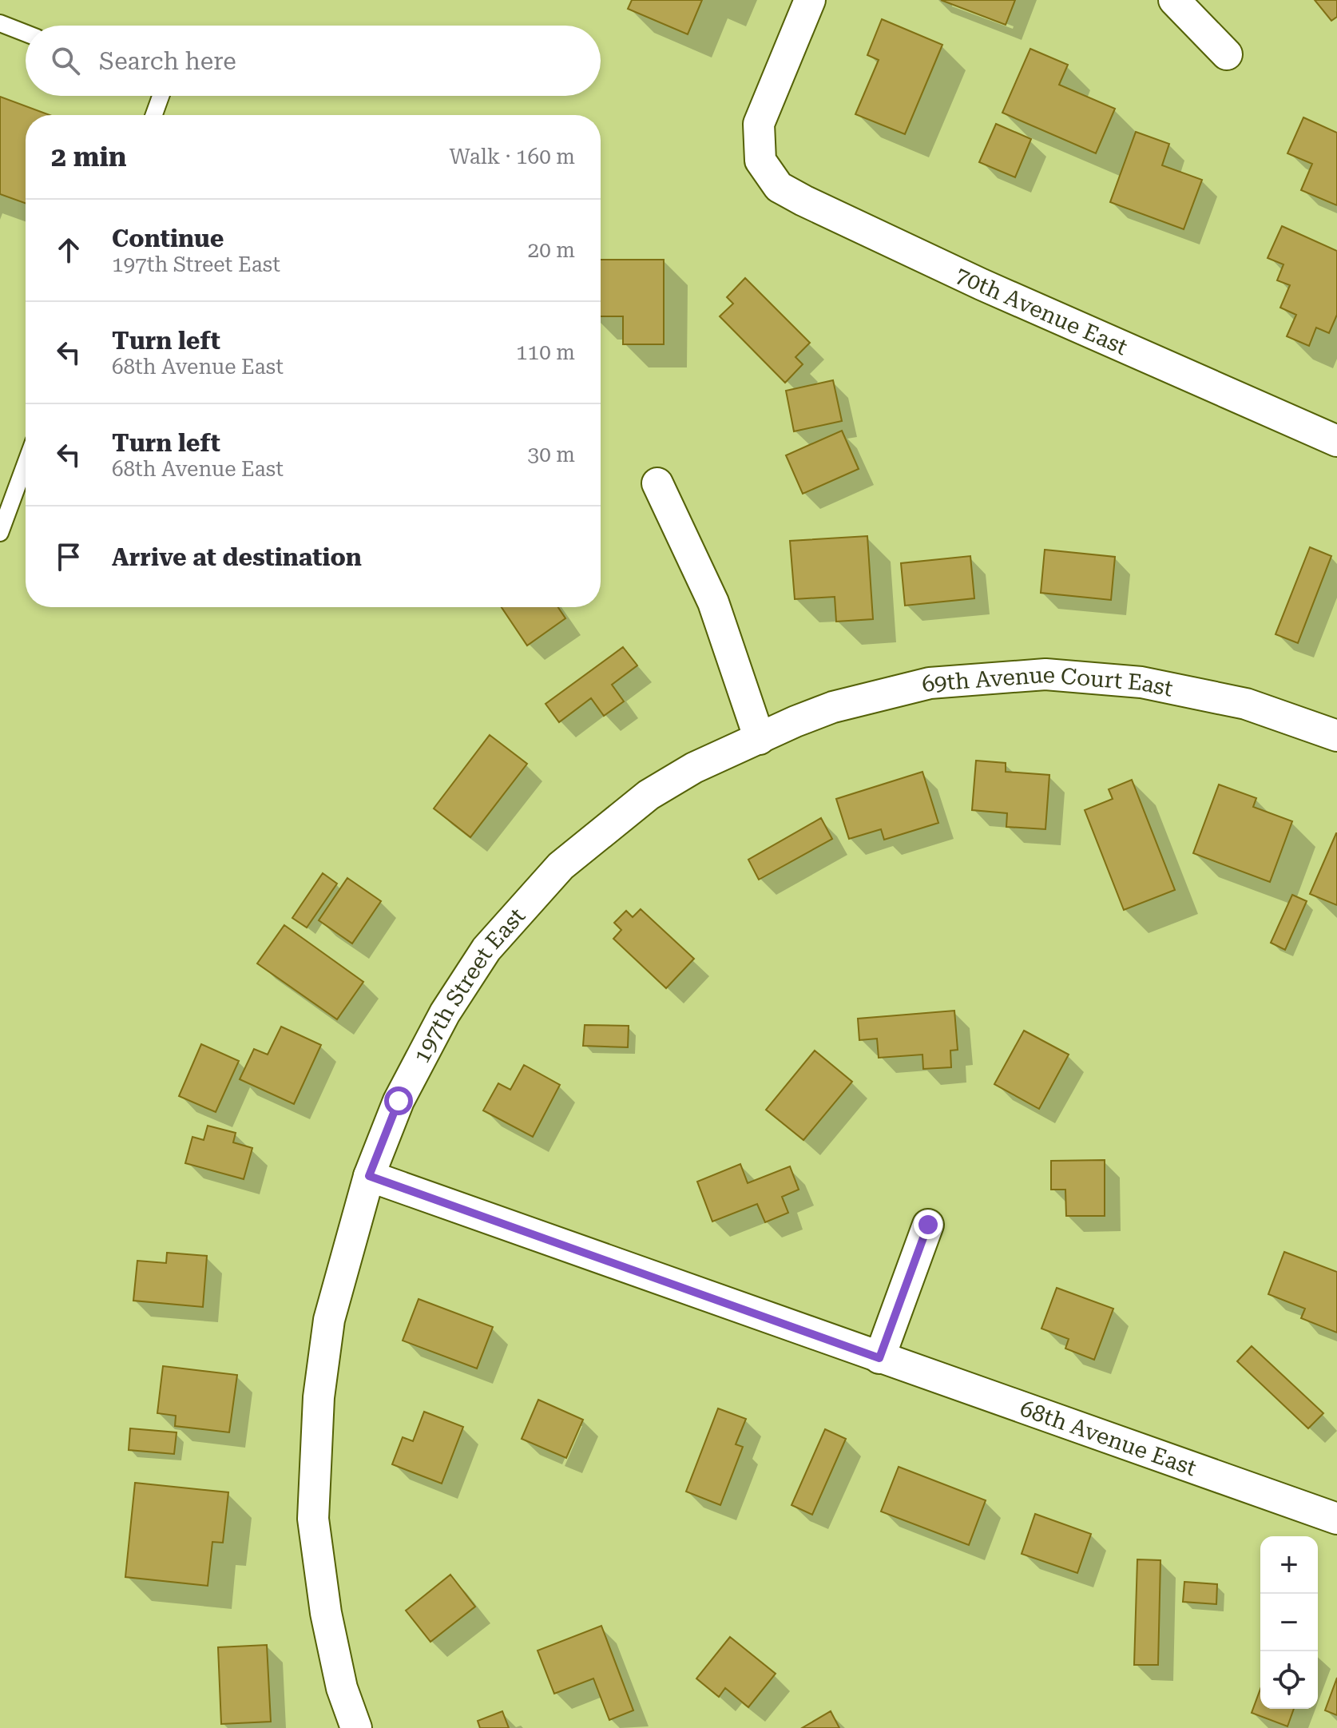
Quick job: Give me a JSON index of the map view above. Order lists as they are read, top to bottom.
{
  "streets": {
    "street": [
      "70th Avenue East",
      "69th Avenue Court East",
      "197th Street East",
      "68th Avenue East"
    ]
  },
  "crossings": [
    ["69th Avenue Court East", "197th Street East"],
    ["197th Street East", "68th Avenue East"]
  ],
  "page": {
    "search": "Search here",
    "heading": ["2 min", "Walk · 160 m"],
    "list": [
      ["Continue", "197th Street East", "20 m"],
      ["Turn left", "68th Avenue East", "110 m"],
      ["Turn left", "68th Avenue East", "30 m"],
      "Arrive at destination"
    ],
    "map_buttons": ["+", "−"]
  }
}
